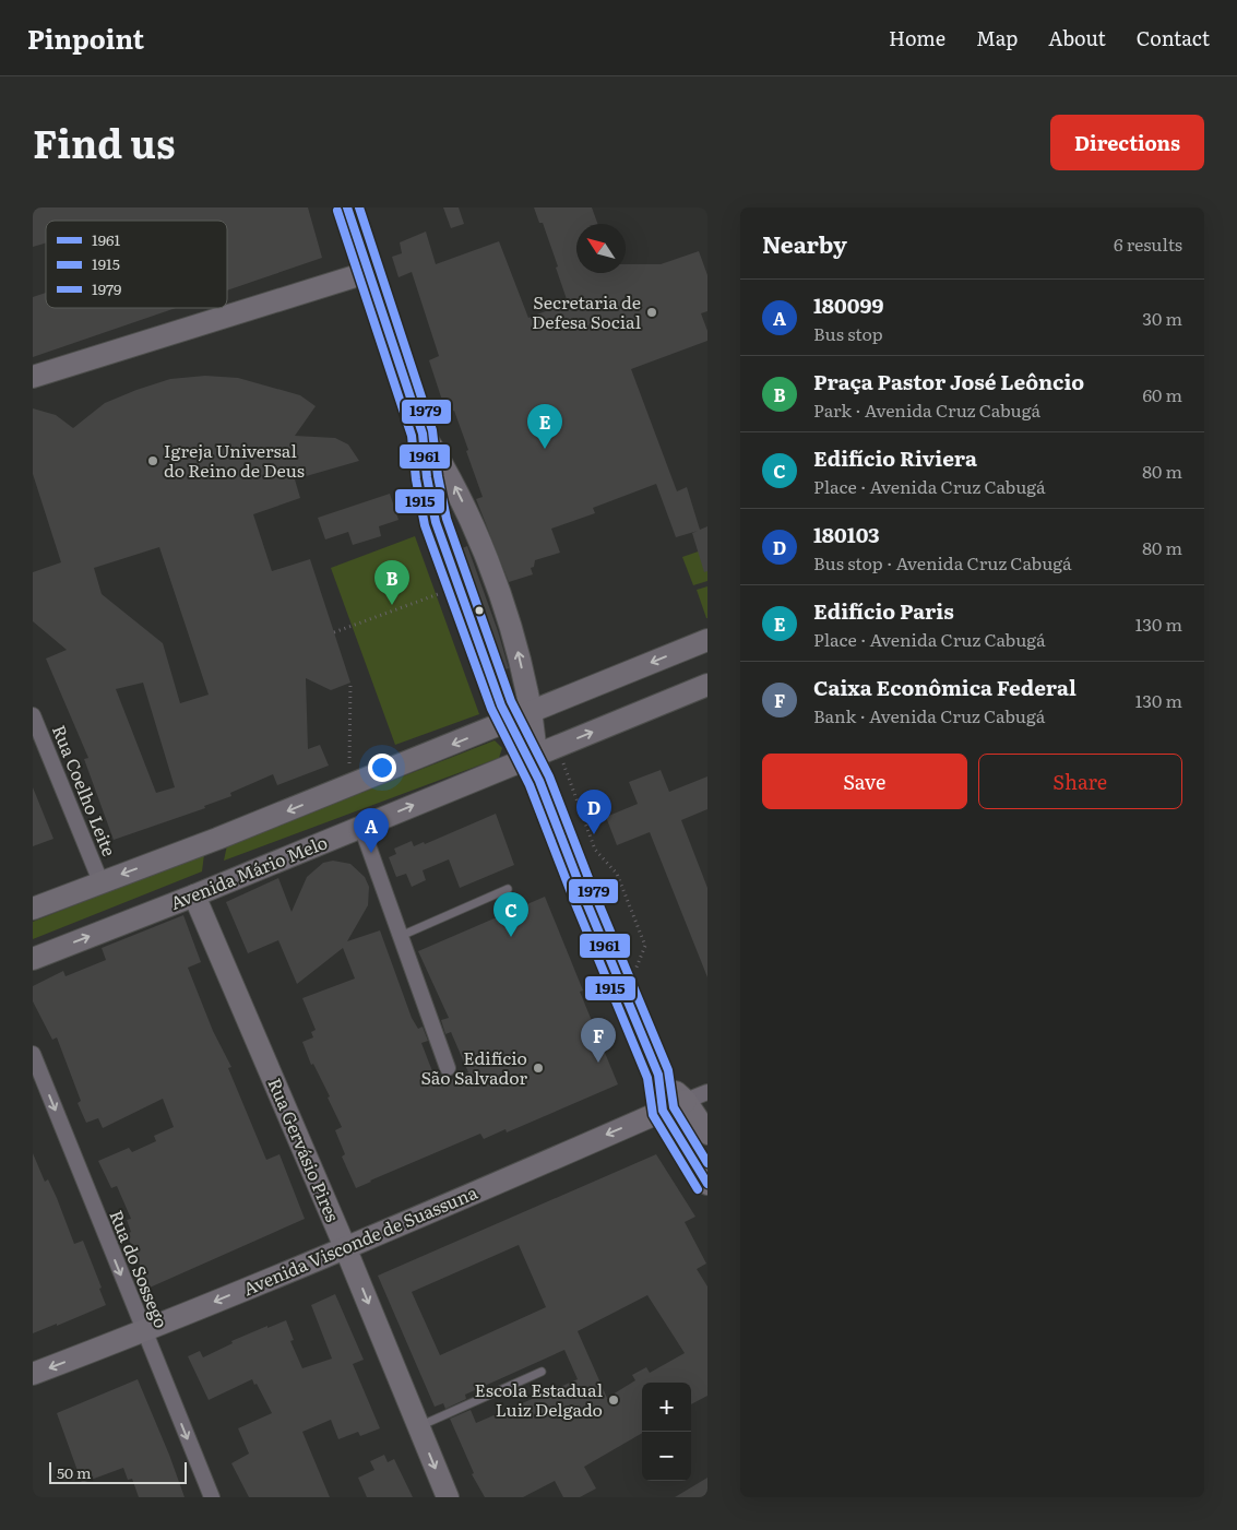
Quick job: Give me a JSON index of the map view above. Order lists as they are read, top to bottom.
{
  "streets": {
    "main road": ["Avenida Mário Melo", "Rua Gervásio Pires", "Avenida Visconde de Suassuna"],
    "street": ["Rua Coelho Leite", "Rua do Sossego"]
  },
  "crossings": [
    ["Avenida Mário Melo", "Rua Gervásio Pires"],
    ["Rua Gervásio Pires", "Avenida Visconde de Suassuna"],
    ["Avenida Visconde de Suassuna", "Rua do Sossego"]
  ],
  "one_way": ["Rua Gervásio Pires", "Avenida Visconde de Suassuna", "Rua do Sossego"],
  "places": [
    "Secretaria de Defesa Social",
    "Igreja Universal do Reino de Deus",
    "Edifício São Salvador",
    "Escola Estadual Luiz Delgado"
  ],
  "lines": ["transit line 1961", "transit line 1979", "transit line 1915"],
  "legend": ["1961", "1915", "1979"],
  "scale_bar": "50 m",
  "north": "top left",
  "page": {
    "header": "Pinpoint",
    "nav": [
      "Home",
      "Map",
      "About",
      "Contact"
    ],
    "title": "Find us",
    "buttons": [
      "Directions",
      ["Save", "Share"]
    ],
    "heading": ["Nearby", "6 results"],
    "list": [
      {
        "mark": "A",
        "name": "180099",
        "note": "Bus stop",
        "value": "30 m"
      },
      {
        "mark": "B",
        "name": "Praça Pastor José Leôncio",
        "note": "Park · Avenida Cruz Cabugá",
        "value": "60 m"
      },
      {
        "mark": "C",
        "name": "Edifício Riviera",
        "note": "Place · Avenida Cruz Cabugá",
        "value": "80 m"
      },
      {
        "mark": "D",
        "name": "180103",
        "note": "Bus stop · Avenida Cruz Cabugá",
        "value": "80 m"
      },
      {
        "mark": "E",
        "name": "Edifício Paris",
        "note": "Place · Avenida Cruz Cabugá",
        "value": "130 m"
      },
      {
        "mark": "F",
        "name": "Caixa Econômica Federal",
        "note": "Bank · Avenida Cruz Cabugá",
        "value": "130 m"
      }
    ],
    "pins": [
      "E",
      "B",
      "D",
      "A",
      "C",
      "F"
    ],
    "map_buttons": ["+", "−"],
    "scale": "50 m"
  }
}
